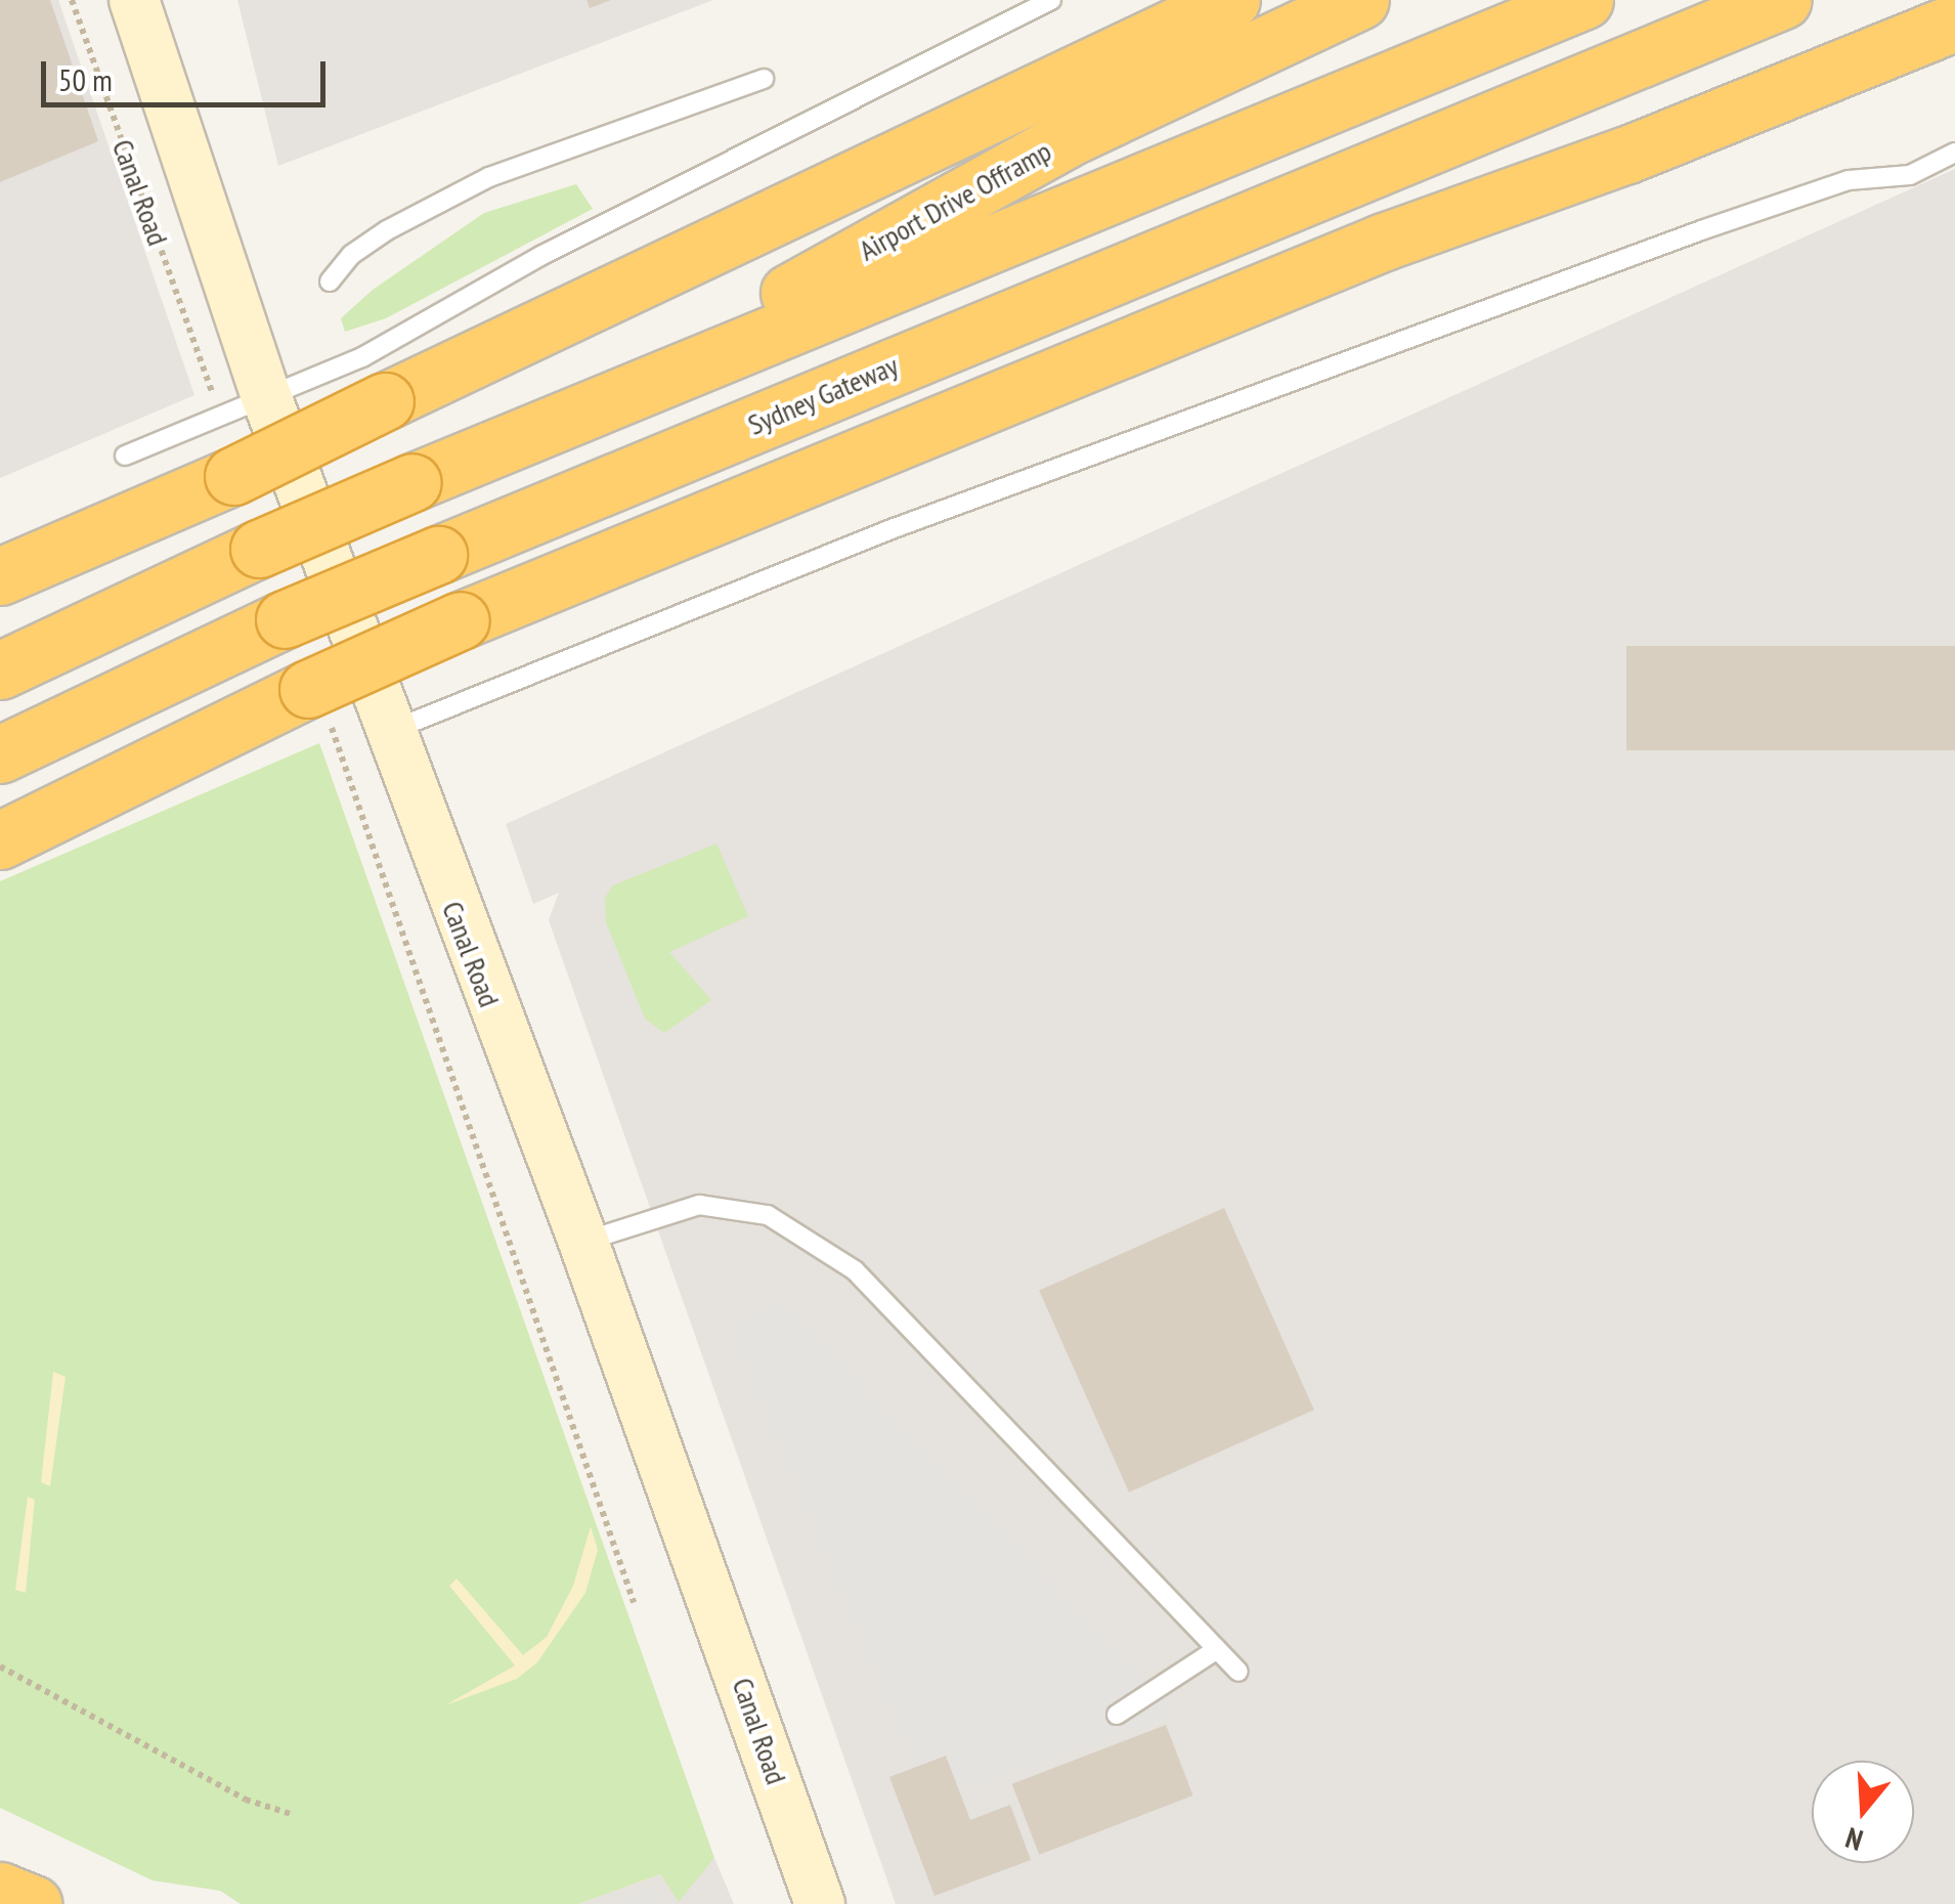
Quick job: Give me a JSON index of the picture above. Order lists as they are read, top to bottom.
{
  "streets": {
    "highway": ["Airport Drive Offramp", "Sydney Gateway"],
    "main road": ["Canal Road"]
  },
  "scale_bar": "50 m",
  "north": "bottom"
}
